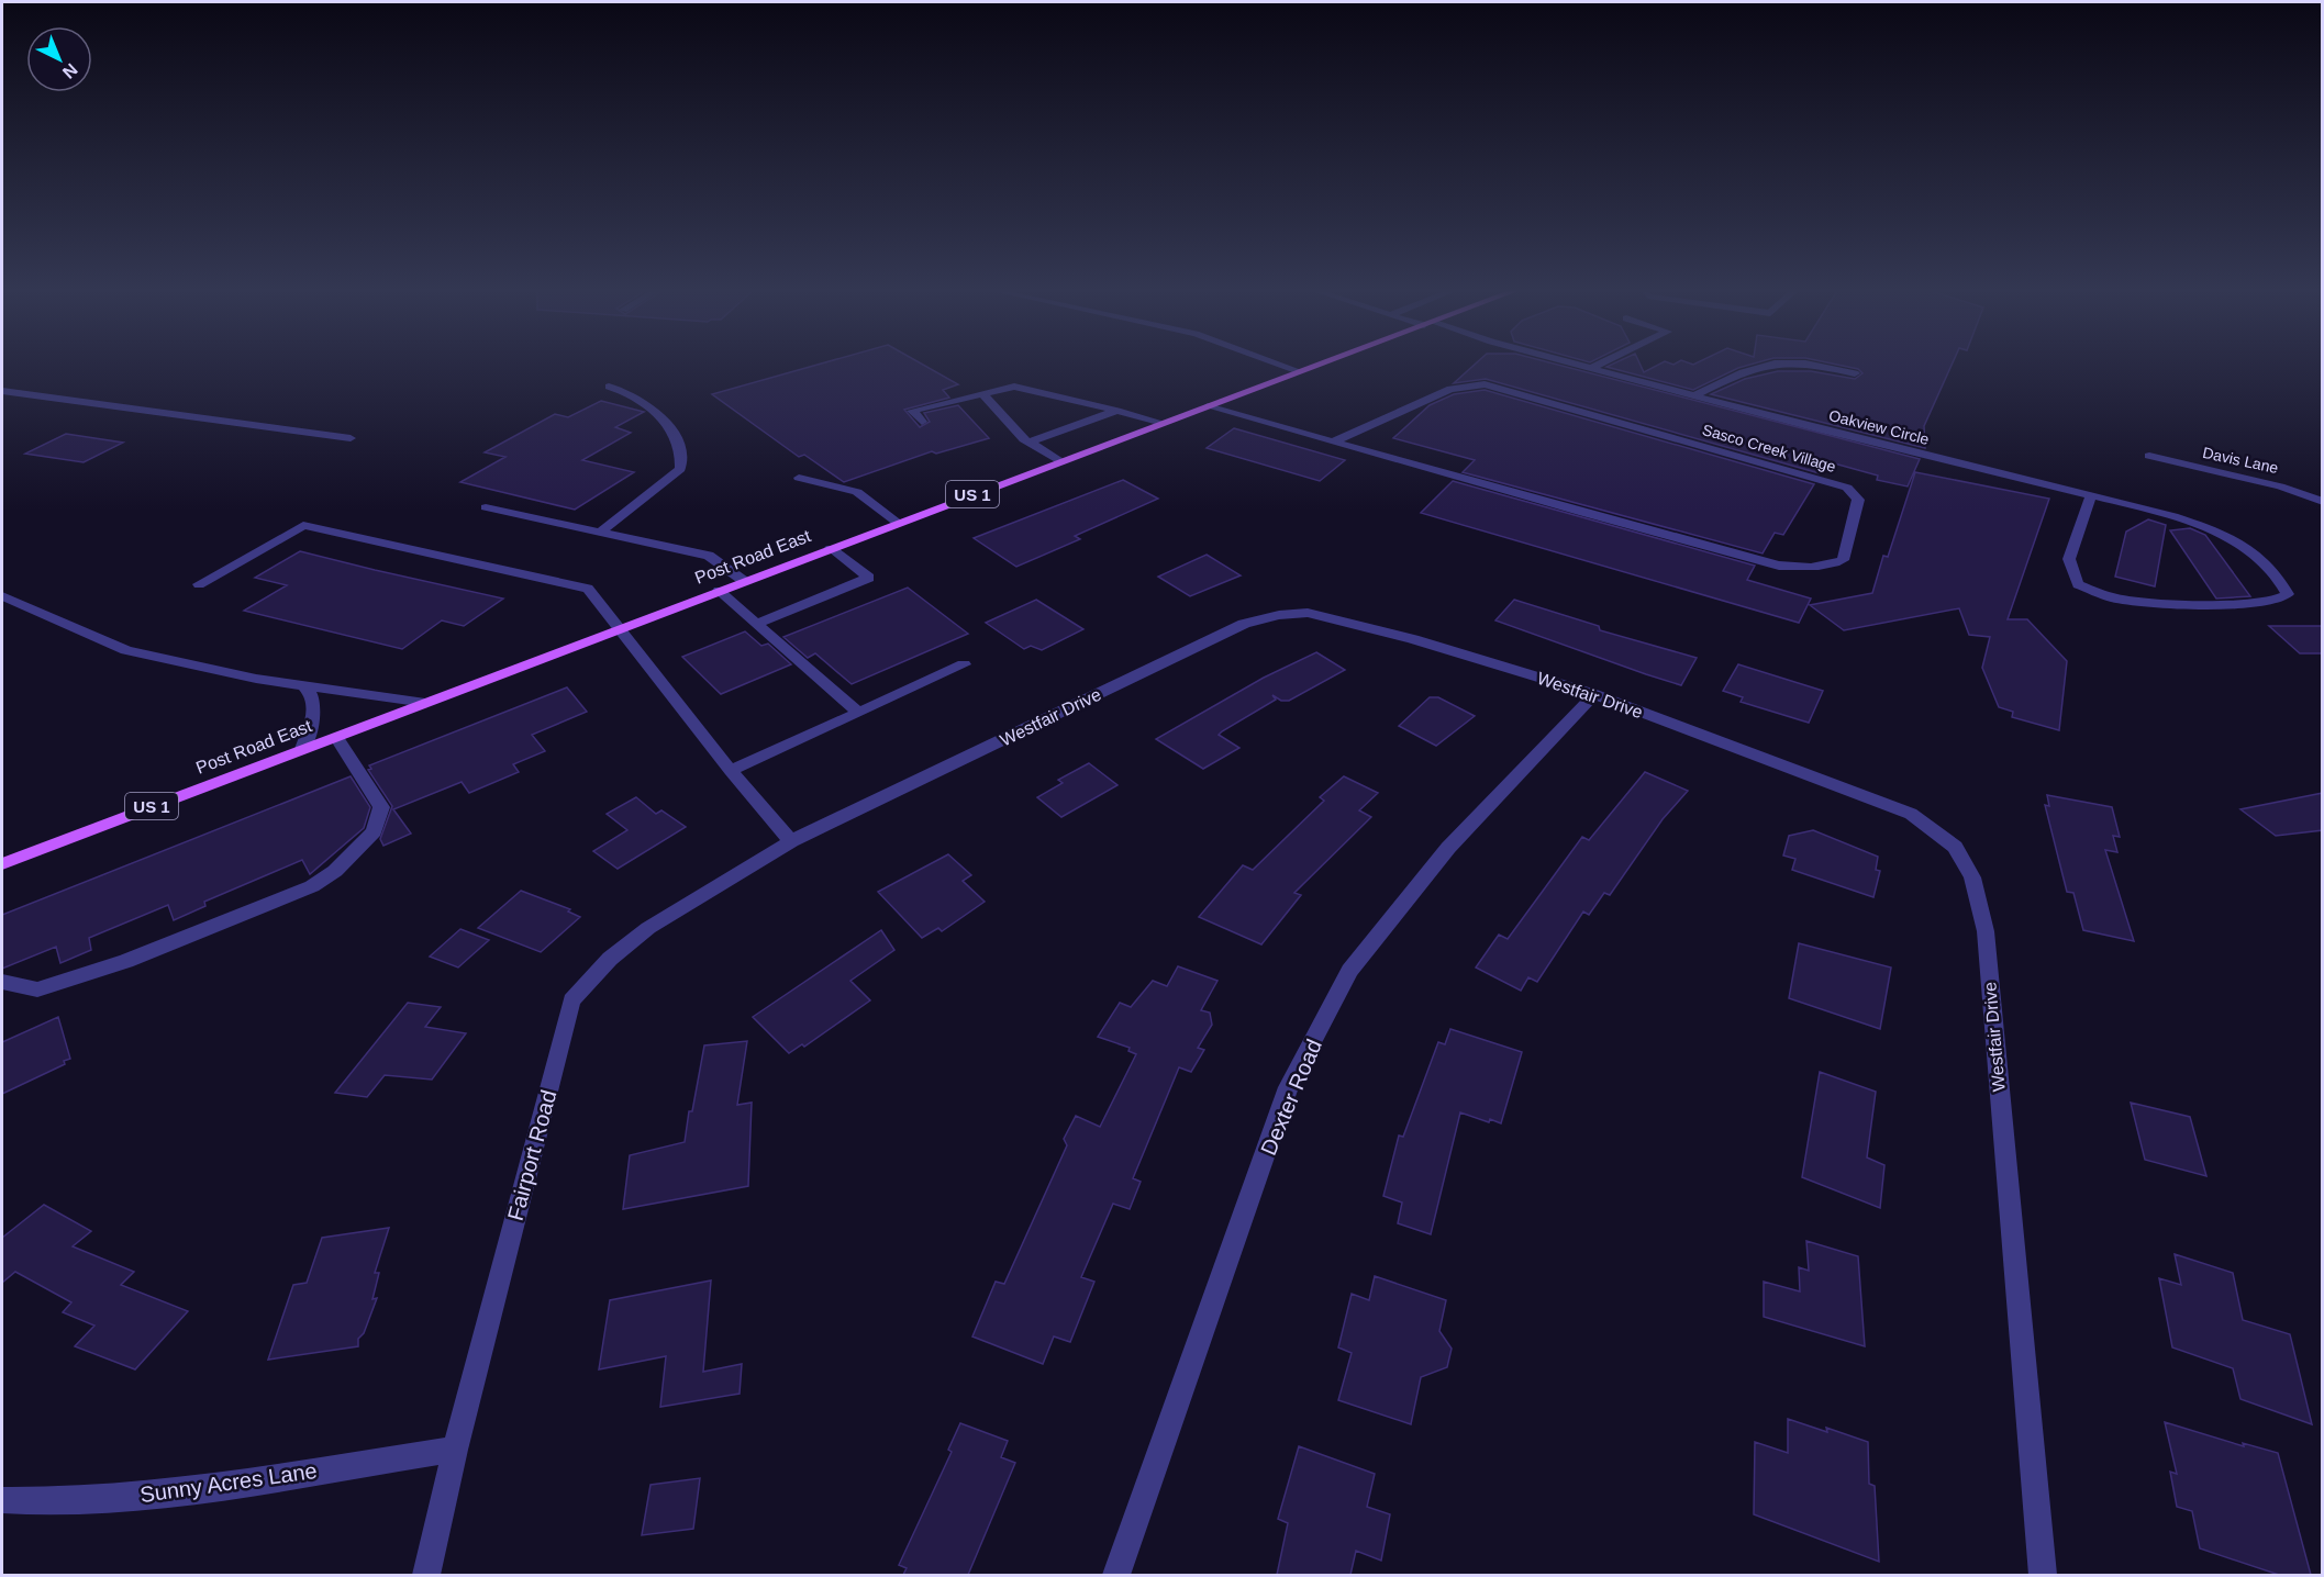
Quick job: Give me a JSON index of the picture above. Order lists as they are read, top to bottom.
{
  "streets": {
    "main road": ["US 1", "Post Road East"],
    "street": [
      "Oakview Circle",
      "Sasco Creek Village",
      "Davis Lane",
      "Westfair Drive",
      "Dexter Road",
      "Fairport Road",
      "Sunny Acres Lane"
    ]
  },
  "crossings": [
    ["Sasco Creek Village", "Post Road East"],
    ["Westfair Drive", "Dexter Road"],
    ["Westfair Drive", "Fairport Road"],
    ["Fairport Road", "Sunny Acres Lane"]
  ],
  "north": "bottom right"
}
